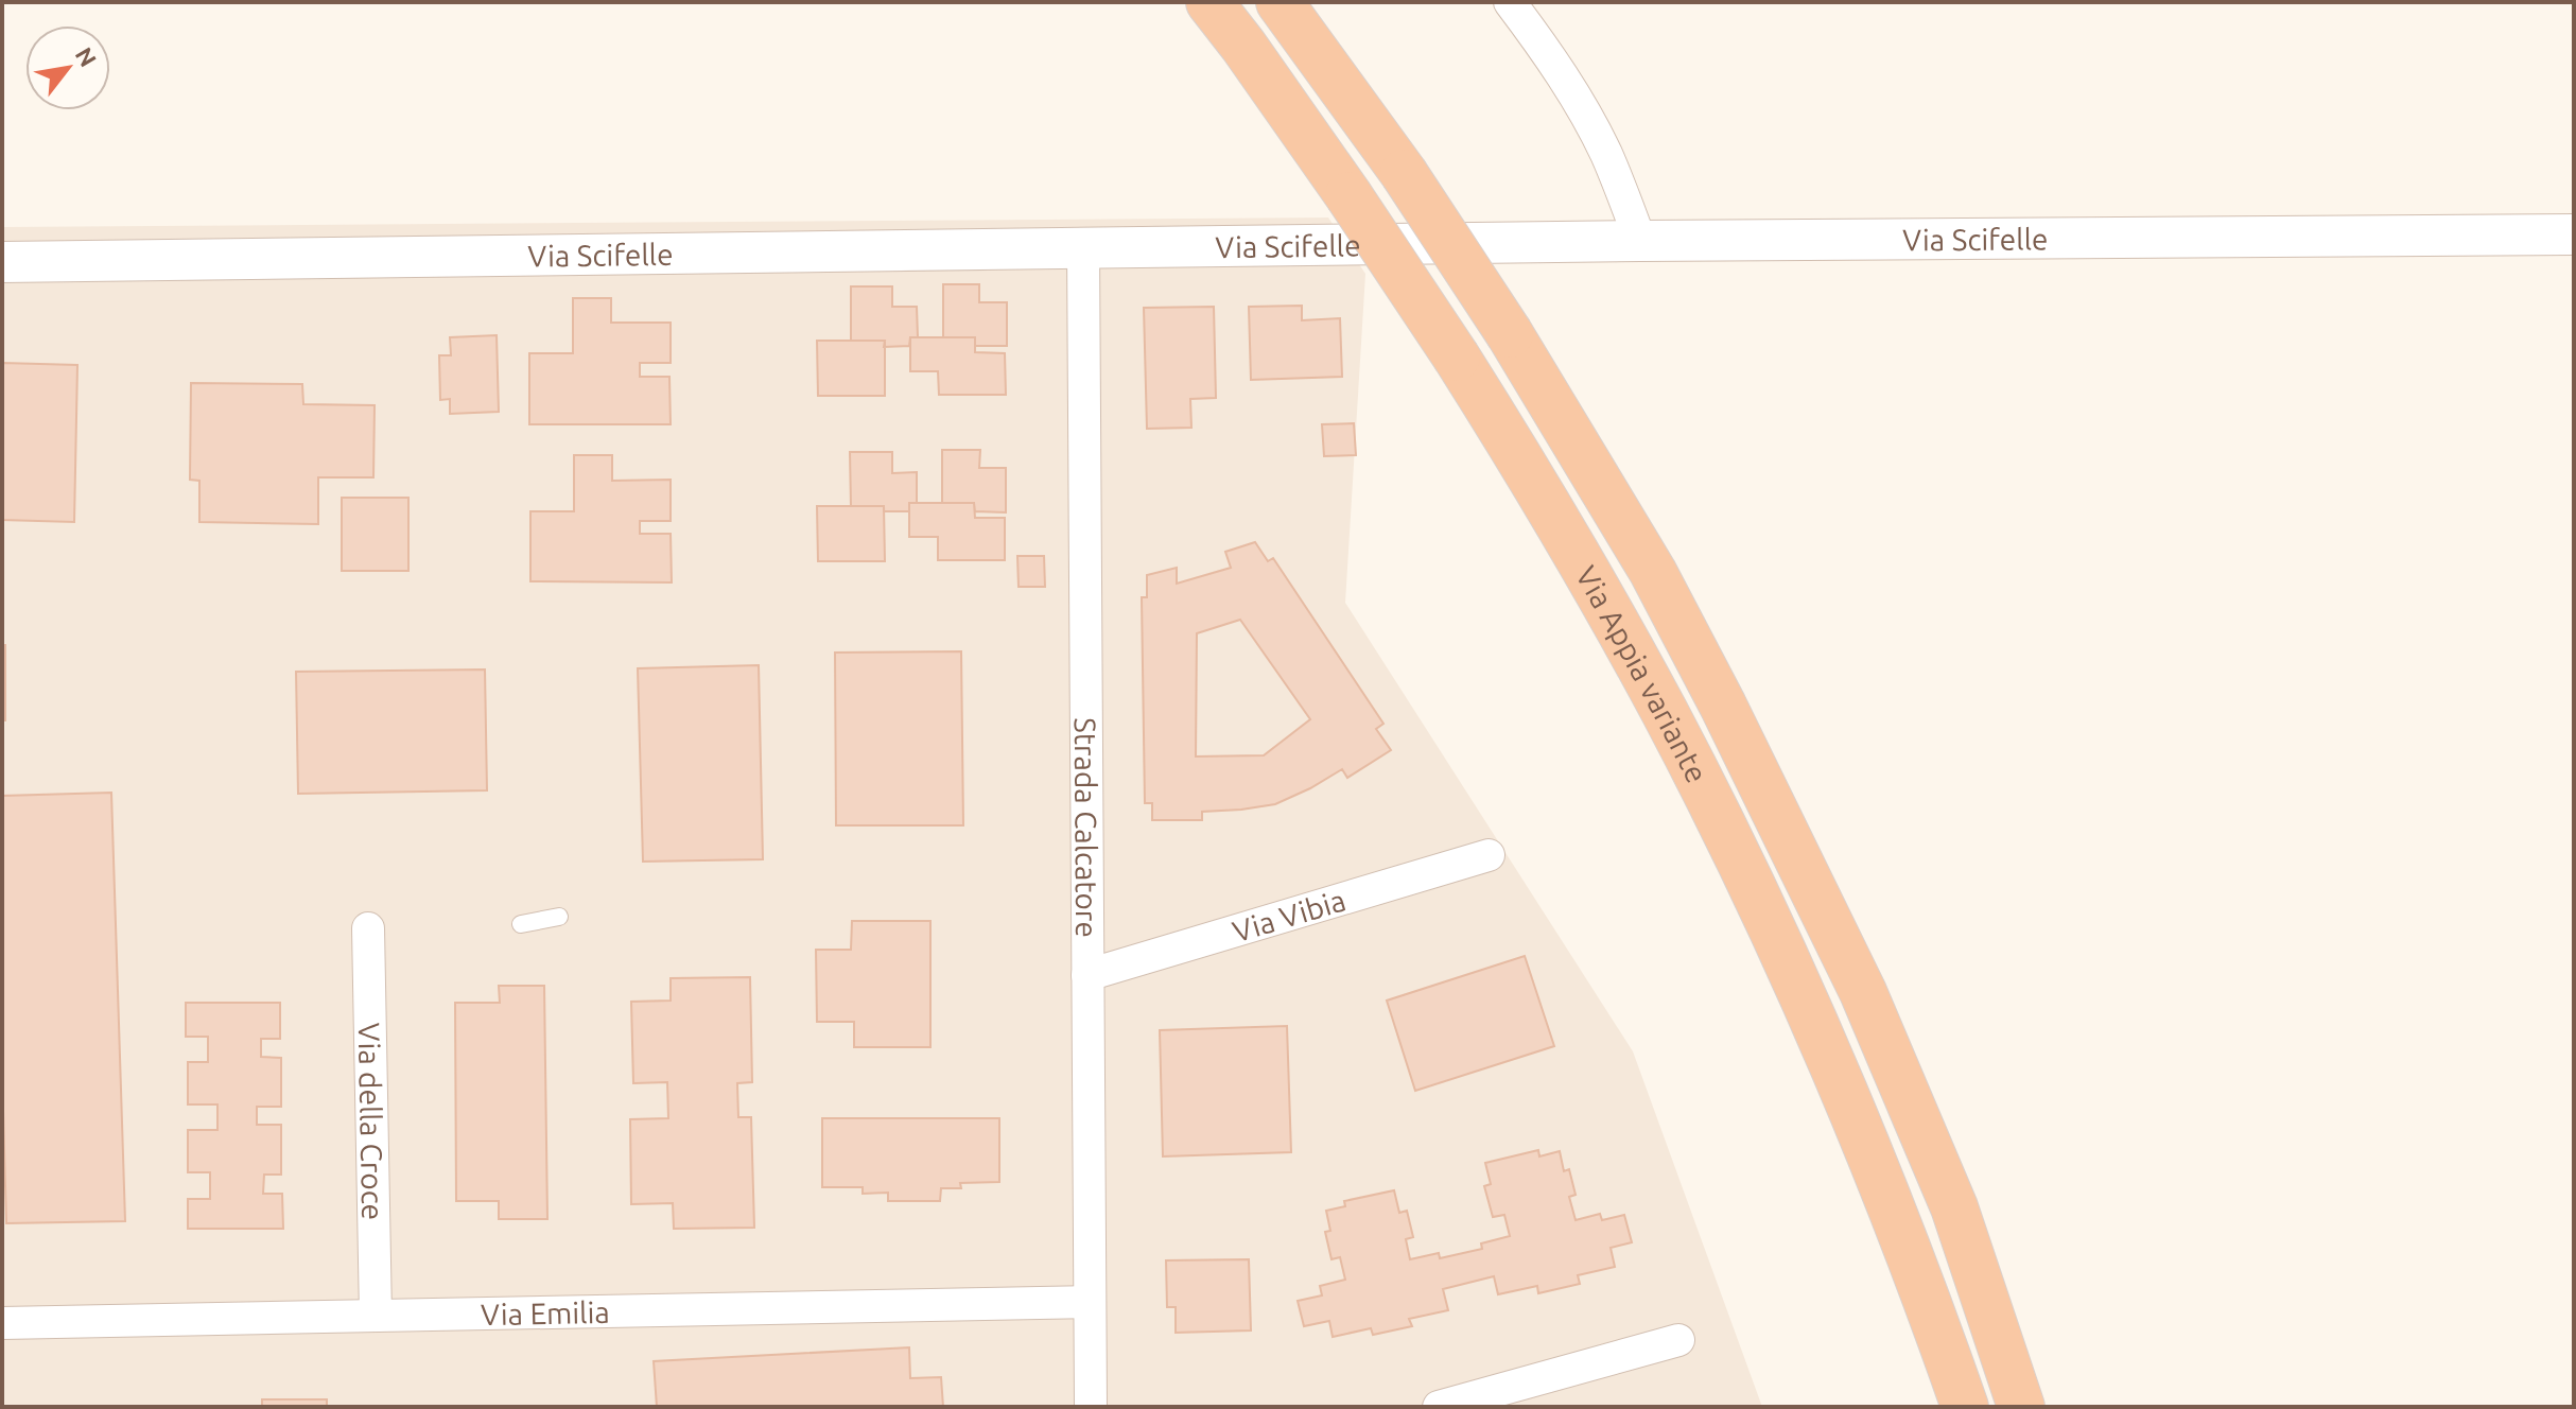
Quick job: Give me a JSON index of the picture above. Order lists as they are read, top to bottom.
{
  "streets": {
    "highway": ["Via Appia variante"],
    "street": [
      "Via Scifelle",
      "Strada Calcatore",
      "Via Vibia",
      "Via della Croce",
      "Via Emilia"
    ]
  },
  "crossings": [
    ["Via Scifelle", "Strada Calcatore"],
    ["Strada Calcatore", "Via Vibia"],
    ["Strada Calcatore", "Via Emilia"],
    ["Via della Croce", "Via Emilia"]
  ],
  "north": "top right"
}
